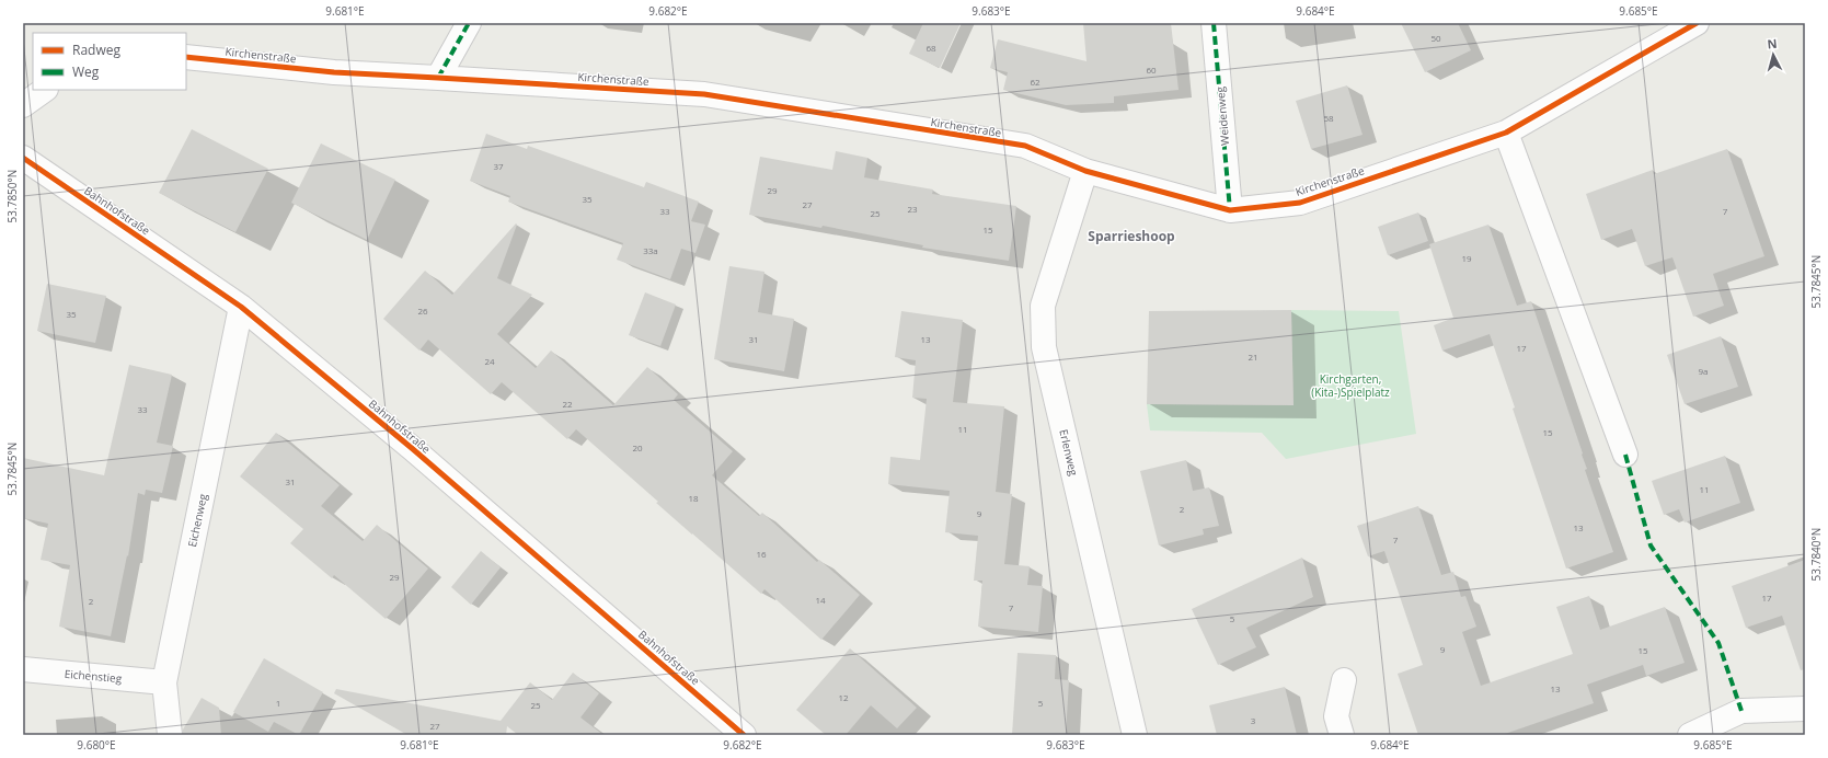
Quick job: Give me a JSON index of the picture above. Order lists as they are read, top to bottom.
{
  "streets": {
    "street": [
      "Kirchenstraße",
      "Weidenweg",
      "Bahnhofstraße",
      "Erlenweg",
      "Eichenweg",
      "Eichenstieg"
    ]
  },
  "crossings": [
    ["Kirchenstraße", "Weidenweg"],
    ["Kirchenstraße", "Erlenweg"],
    ["Bahnhofstraße", "Eichenweg"],
    ["Eichenweg", "Eichenstieg"]
  ],
  "districts": ["Sparrieshoop"],
  "parks": ["Kirchgarten, (Kita-)Spielplatz"],
  "house_numbers": [
    "50",
    "68",
    "60",
    "62",
    "58",
    "37",
    "29",
    "35",
    "27",
    "23",
    "33",
    "7",
    "25",
    "15",
    "33a",
    "19",
    "26",
    "35",
    "31",
    "13",
    "17",
    "21",
    "24",
    "9a",
    "22",
    "33",
    "11",
    "15",
    "20",
    "31",
    "11",
    "18",
    "2",
    "9",
    "13",
    "7",
    "16",
    "29",
    "17",
    "14",
    "2",
    "7",
    "5",
    "9",
    "15",
    "13",
    "12",
    "1",
    "5",
    "25",
    "3",
    "27"
  ],
  "legend": ["Radweg", "Weg"],
  "north": "top",
  "coordinates": [
    "9.681°E",
    "9.682°E",
    "9.683°E",
    "9.684°E",
    "9.685°E",
    "53.7850°N",
    "53.7845°N",
    "53.7840°N",
    "9.680°E"
  ]
}
